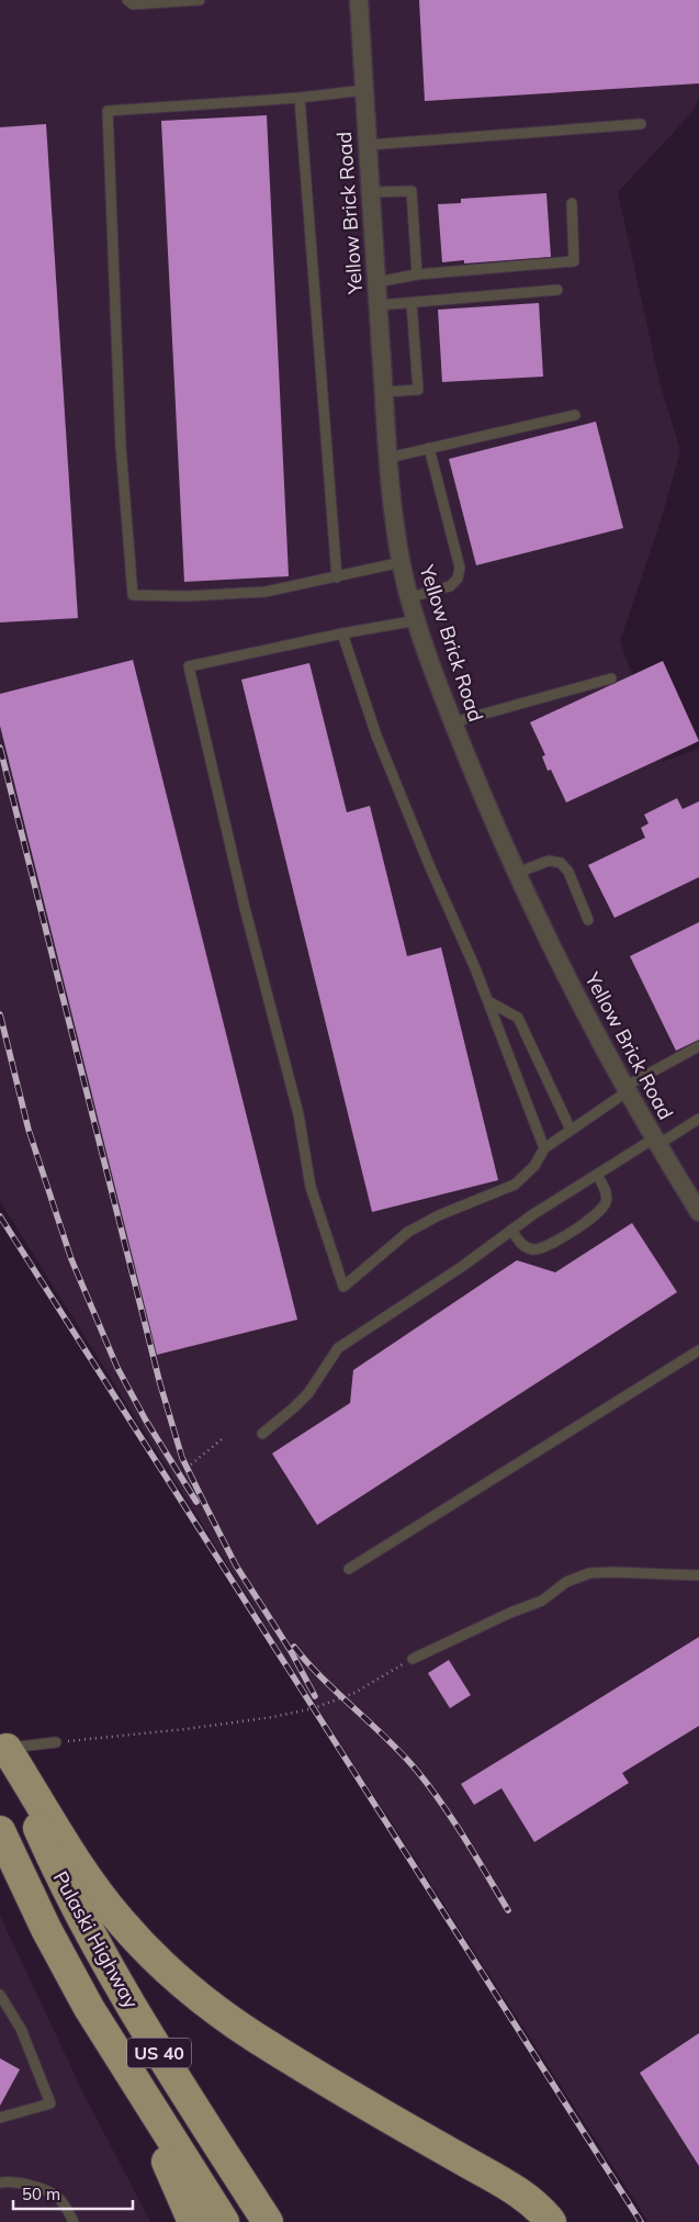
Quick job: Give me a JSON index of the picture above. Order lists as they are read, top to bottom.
{
  "streets": {
    "highway": ["Pulaski Highway", "US 40"],
    "street": ["Yellow Brick Road"]
  },
  "scale_bar": "50 m"
}
